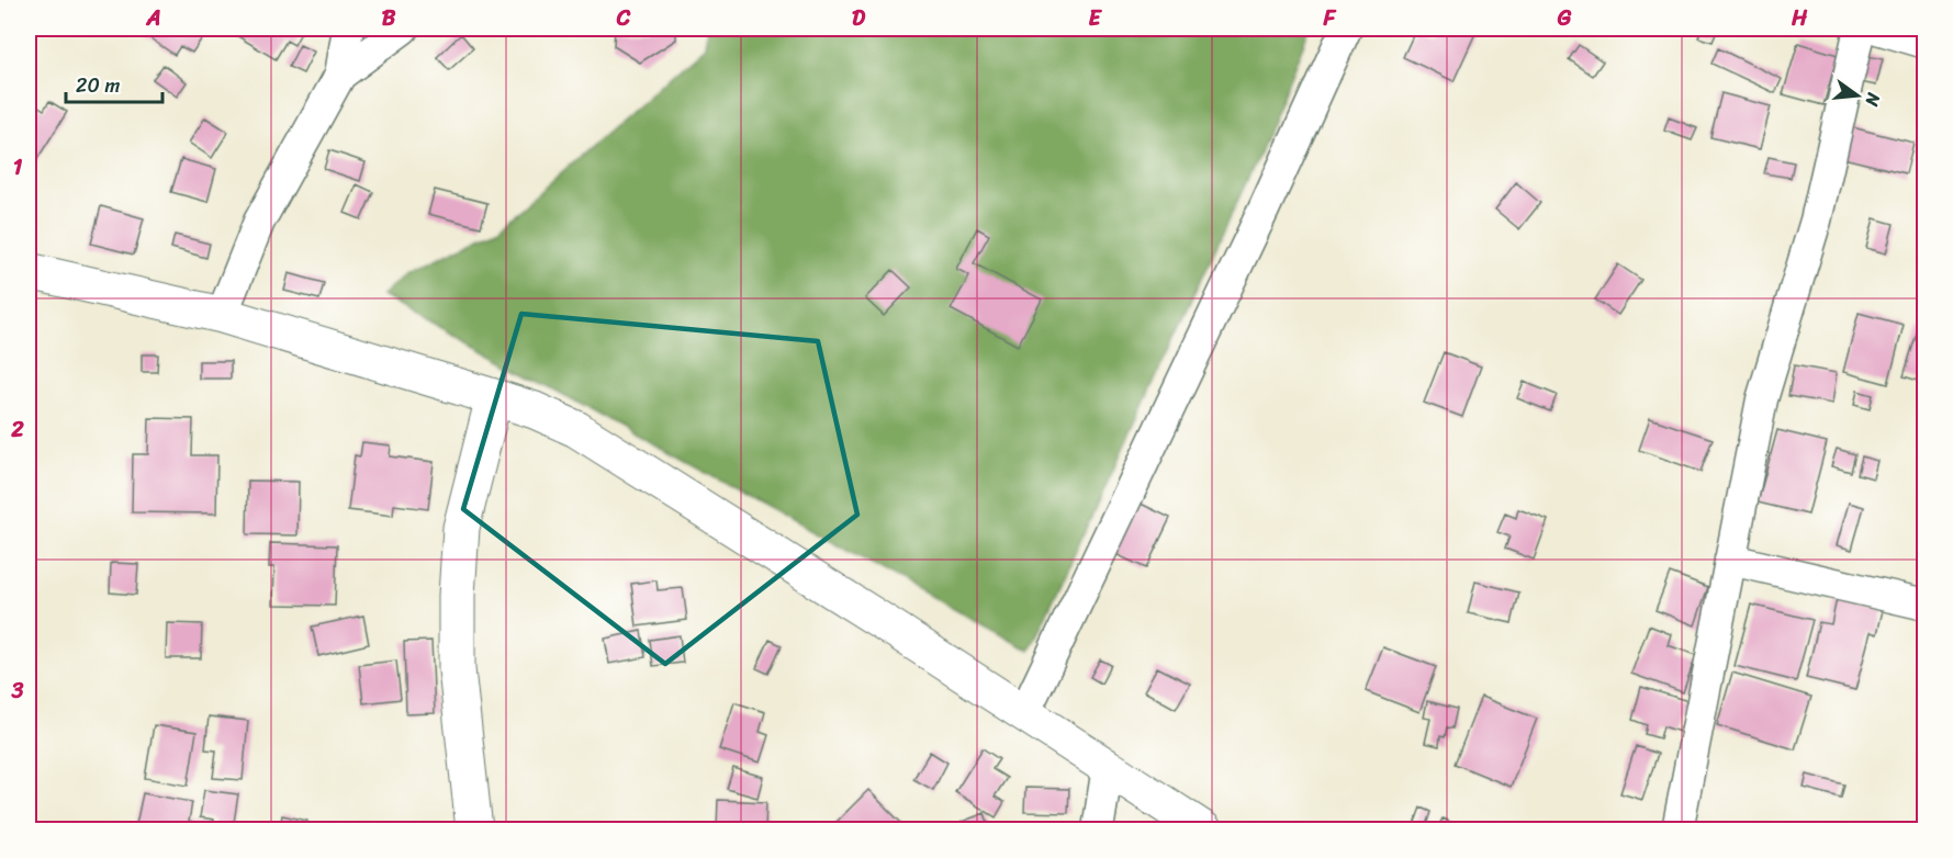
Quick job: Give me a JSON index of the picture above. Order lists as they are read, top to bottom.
{
  "scale_bar": "20 m",
  "north": "right",
  "grid": {
    "columns": [
      "A",
      "B",
      "C",
      "D",
      "E",
      "F",
      "G",
      "H"
    ],
    "rows": ["1", "2", "3"]
  }
}
